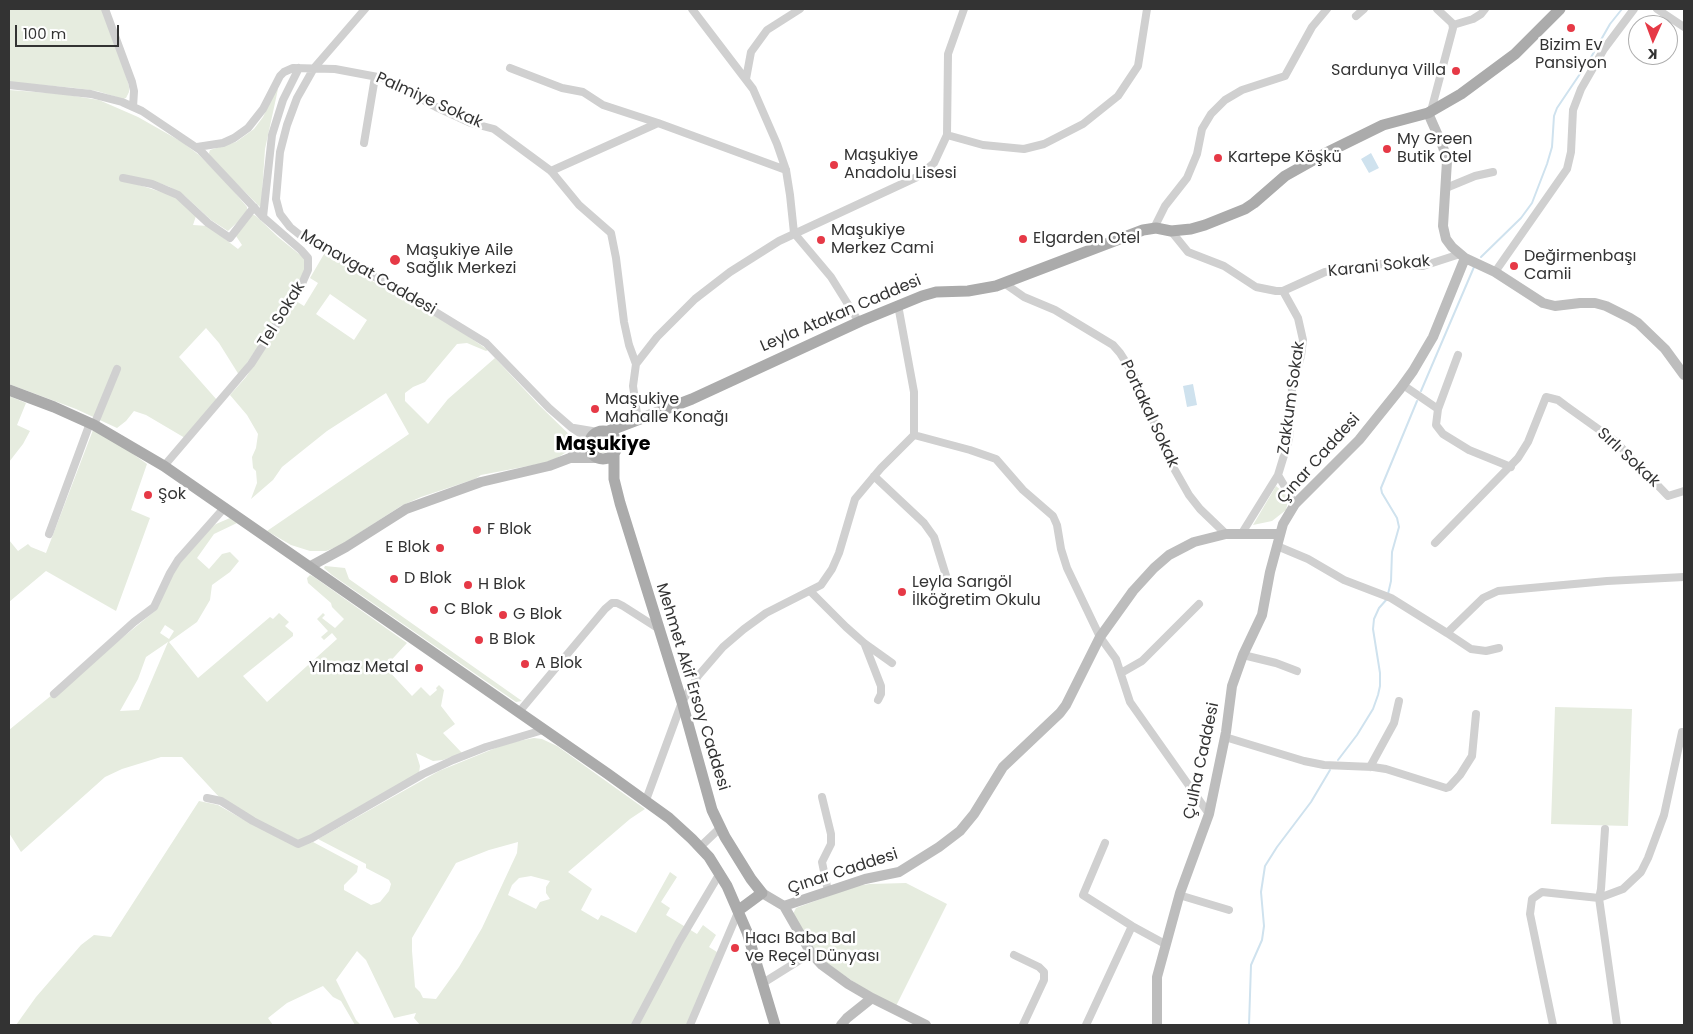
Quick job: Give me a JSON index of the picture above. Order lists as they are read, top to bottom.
{
  "streets": {
    "main road": ["Leyla Atakan Caddesi", "Mehmet Akif Ersoy Caddesi"],
    "street": [
      "Palmiye Sokak",
      "Karani Sokak",
      "Manavgat Caddesi",
      "Tel Sokak",
      "Zakkum Sokak",
      "Portakal Sokak",
      "Sırlı Sokak",
      "Çınar Caddesi",
      "Çulha Caddesi"
    ]
  },
  "crossings": [
    ["Palmiye Sokak", "Manavgat Caddesi"],
    ["Karani Sokak", "Zakkum Sokak"],
    ["Karani Sokak", "Çınar Caddesi"],
    ["Manavgat Caddesi", "Leyla Atakan Caddesi"],
    ["Leyla Atakan Caddesi", "Portakal Sokak"],
    ["Zakkum Sokak", "Çınar Caddesi"],
    ["Portakal Sokak", "Çınar Caddesi"],
    ["Çınar Caddesi", "Çulha Caddesi"]
  ],
  "districts": ["Maşukiye"],
  "places": [
    "Bizim Ev Pansiyon",
    "Sardunya Villa",
    "My Green Butik Otel",
    "Kartepe Köşkü",
    "Maşukiye Anadolu Lisesi",
    "Elgarden Otel",
    "Maşukiye Merkez Cami",
    "Maşukiye Aile Sağlık Merkezi",
    "Değirmenbaşı Camii",
    "Maşukiye Mahalle Konağı",
    "Şok",
    "F Blok",
    "E Blok",
    "D Blok",
    "H Blok",
    "Leyla Sarıgöl İlköğretim Okulu",
    "C Blok",
    "G Blok",
    "B Blok",
    "A Blok",
    "Yılmaz Metal",
    "Hacı Baba Bal ve Reçel Dünyası"
  ],
  "scale_bar": "100 m",
  "north": "bottom"
}
